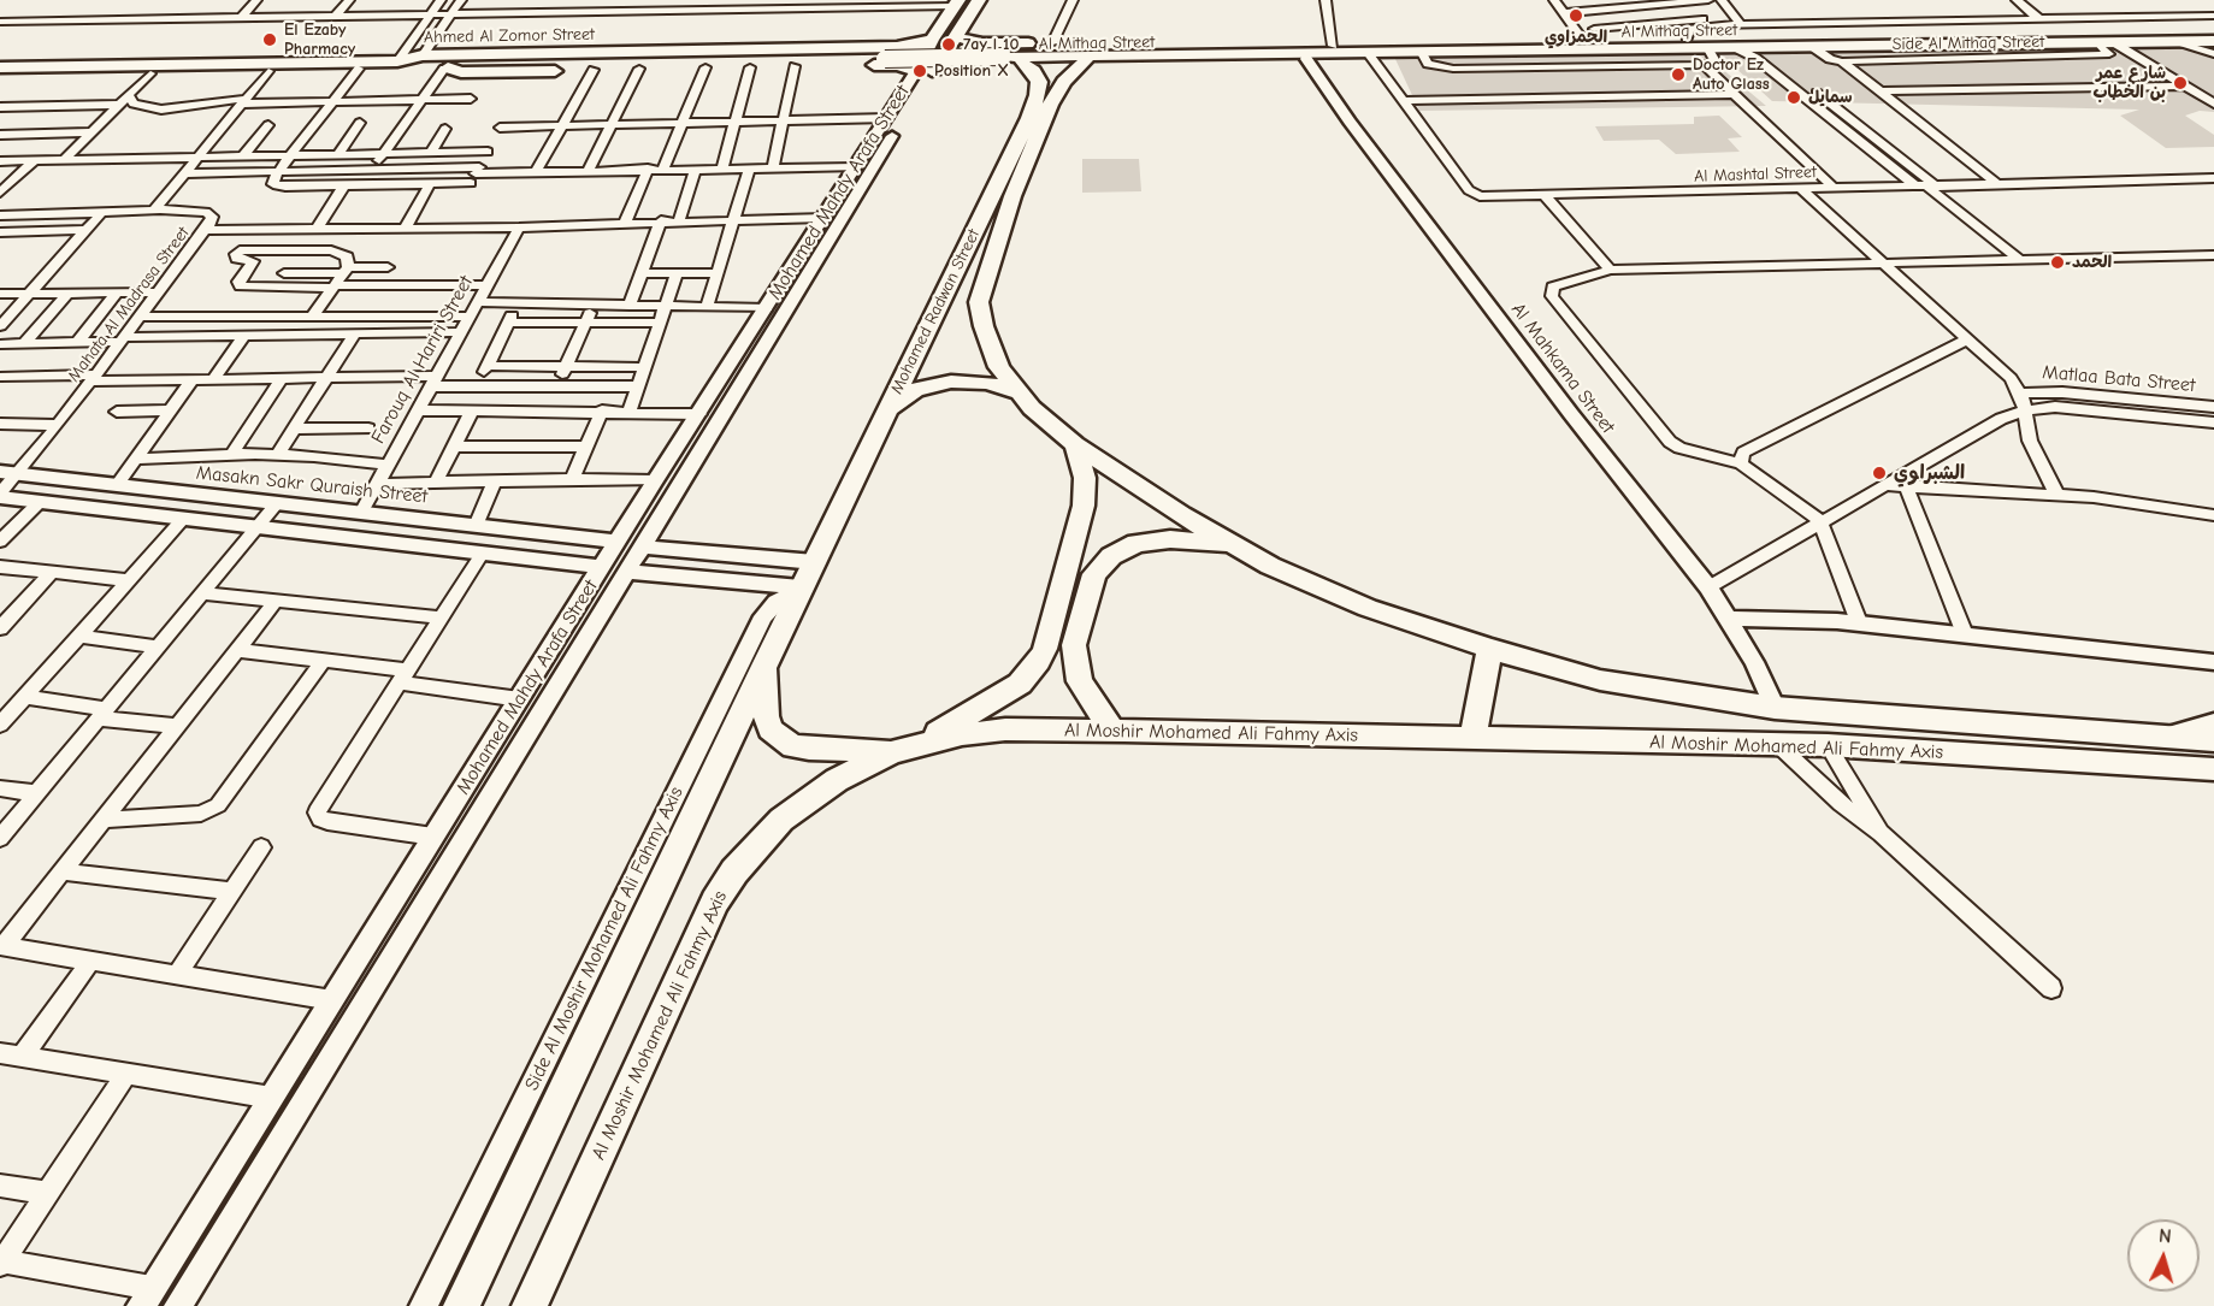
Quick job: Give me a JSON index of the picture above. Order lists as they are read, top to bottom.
{
  "streets": {
    "main road": [
      "Al Mithaq Street",
      "Ahmed Al Zomor Street",
      "Mohamed Radwan Street",
      "Al Moshir Mohamed Ali Fahmy Axis"
    ],
    "street": [
      "Side Al Mithaq Street",
      "Al Mashtal Street",
      "Mohamed Mahdy Arafa Street",
      "Mahata Al Madrasa Street",
      "Farouq Al Hariri Street",
      "Al Mahkama Street",
      "Matlaa Bata Street",
      "Masakn Sakr Quraish Street",
      "Side Al Moshir Mohamed Ali Fahmy Axis"
    ]
  },
  "crossings": [
    ["Al Mithaq Street", "Side Al Mithaq Street"],
    ["Al Mithaq Street", "Al Mashtal Street"],
    ["Al Mithaq Street", "Mohamed Mahdy Arafa Street"],
    ["Al Mithaq Street", "Mohamed Radwan Street"],
    ["Al Mithaq Street", "Al Mahkama Street"],
    ["Ahmed Al Zomor Street", "Mahata Al Madrasa Street"],
    ["Mohamed Mahdy Arafa Street", "Masakn Sakr Quraish Street"],
    ["Mahata Al Madrasa Street", "Masakn Sakr Quraish Street"],
    ["Mohamed Radwan Street", "Al Moshir Mohamed Ali Fahmy Axis"],
    ["Mohamed Radwan Street", "Side Al Moshir Mohamed Ali Fahmy Axis"],
    ["Farouq Al Hariri Street", "Masakn Sakr Quraish Street"],
    ["Al Mahkama Street", "Al Moshir Mohamed Ali Fahmy Axis"]
  ],
  "places": [
    "الحمزاوي",
    "El Ezaby Pharmacy",
    "7ay l 10",
    "Position X",
    "Doctor Ez Auto Glass",
    "شارع عمر بن الخطاب",
    "سمايل",
    "الحمد",
    "الشبراوي"
  ],
  "north": "top"
}
